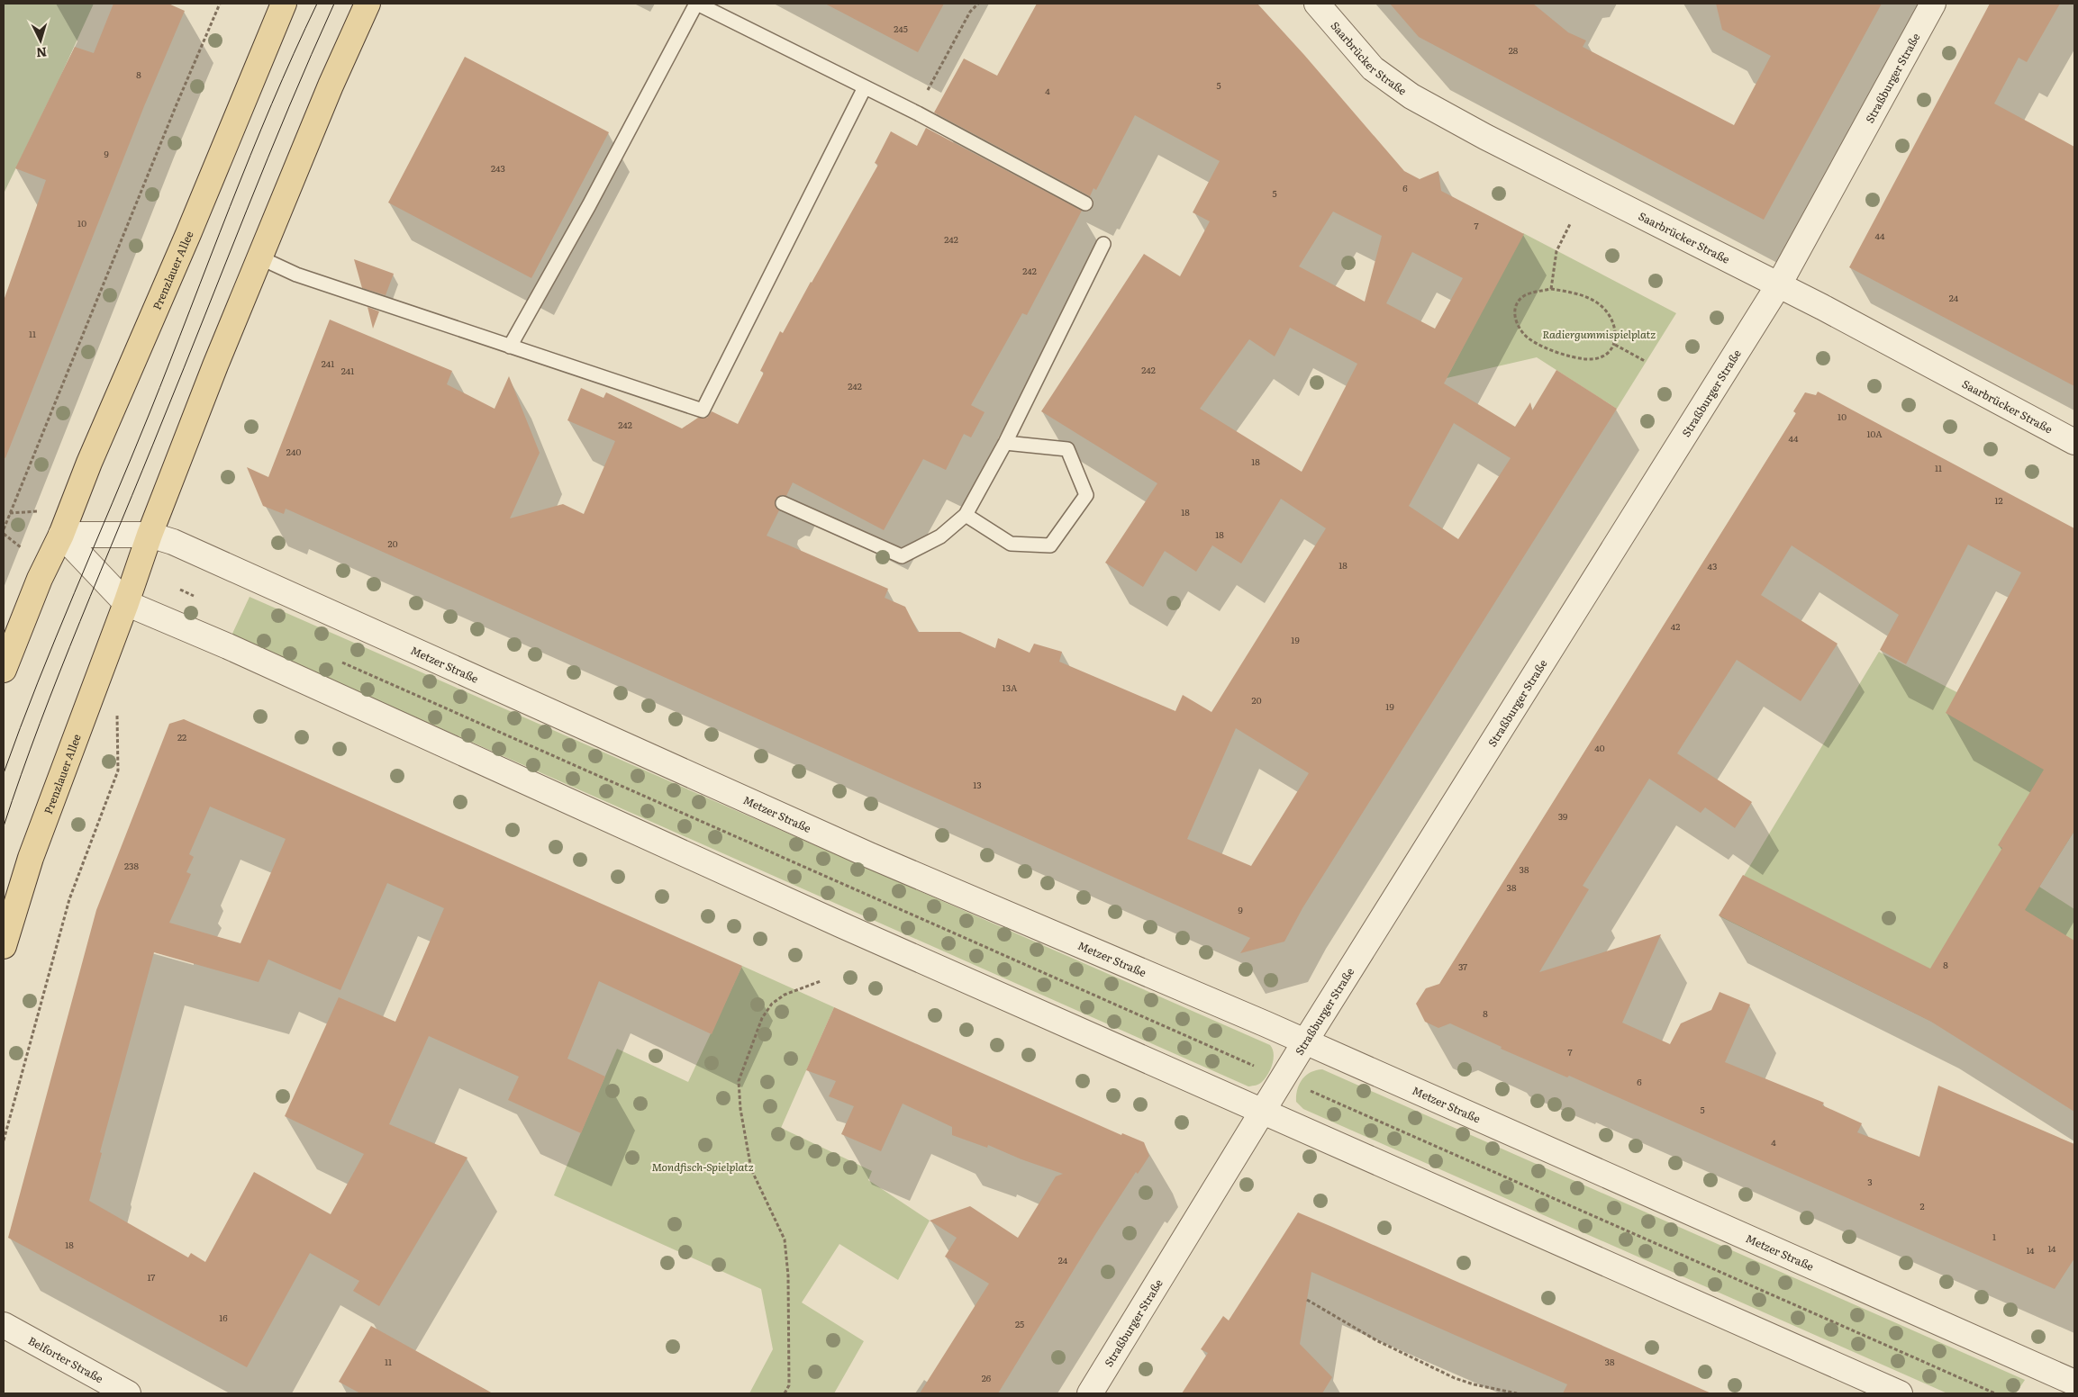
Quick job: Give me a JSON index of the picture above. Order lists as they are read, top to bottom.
{
  "streets": {
    "main road": ["Prenzlauer Allee"],
    "street": [
      "Saarbrücker Straße",
      "Straßburger Straße",
      "Metzer Straße",
      "Belforter Straße"
    ]
  },
  "crossings": [
    ["Saarbrücker Straße", "Straßburger Straße"],
    ["Straßburger Straße", "Metzer Straße"],
    ["Prenzlauer Allee", "Metzer Straße"]
  ],
  "parks": ["Radiergummispielplatz", "Mondfisch-Spielplatz"],
  "house_numbers": [
    "245",
    "28",
    "8",
    "5",
    "4",
    "9",
    "243",
    "6",
    "5",
    "10",
    "7",
    "44",
    "242",
    "242",
    "24",
    "11",
    "241",
    "242",
    "241",
    "242",
    "10",
    "242",
    "10A",
    "44",
    "240",
    "18",
    "11",
    "12",
    "18",
    "18",
    "20",
    "18",
    "43",
    "42",
    "19",
    "13A",
    "20",
    "19",
    "22",
    "40",
    "13",
    "39",
    "238",
    "38",
    "38",
    "9",
    "8",
    "37",
    "8",
    "7",
    "6",
    "5",
    "4",
    "3",
    "2",
    "1",
    "18",
    "14",
    "14",
    "24",
    "17",
    "16",
    "25",
    "11",
    "38",
    "26"
  ],
  "north": "bottom"
}
